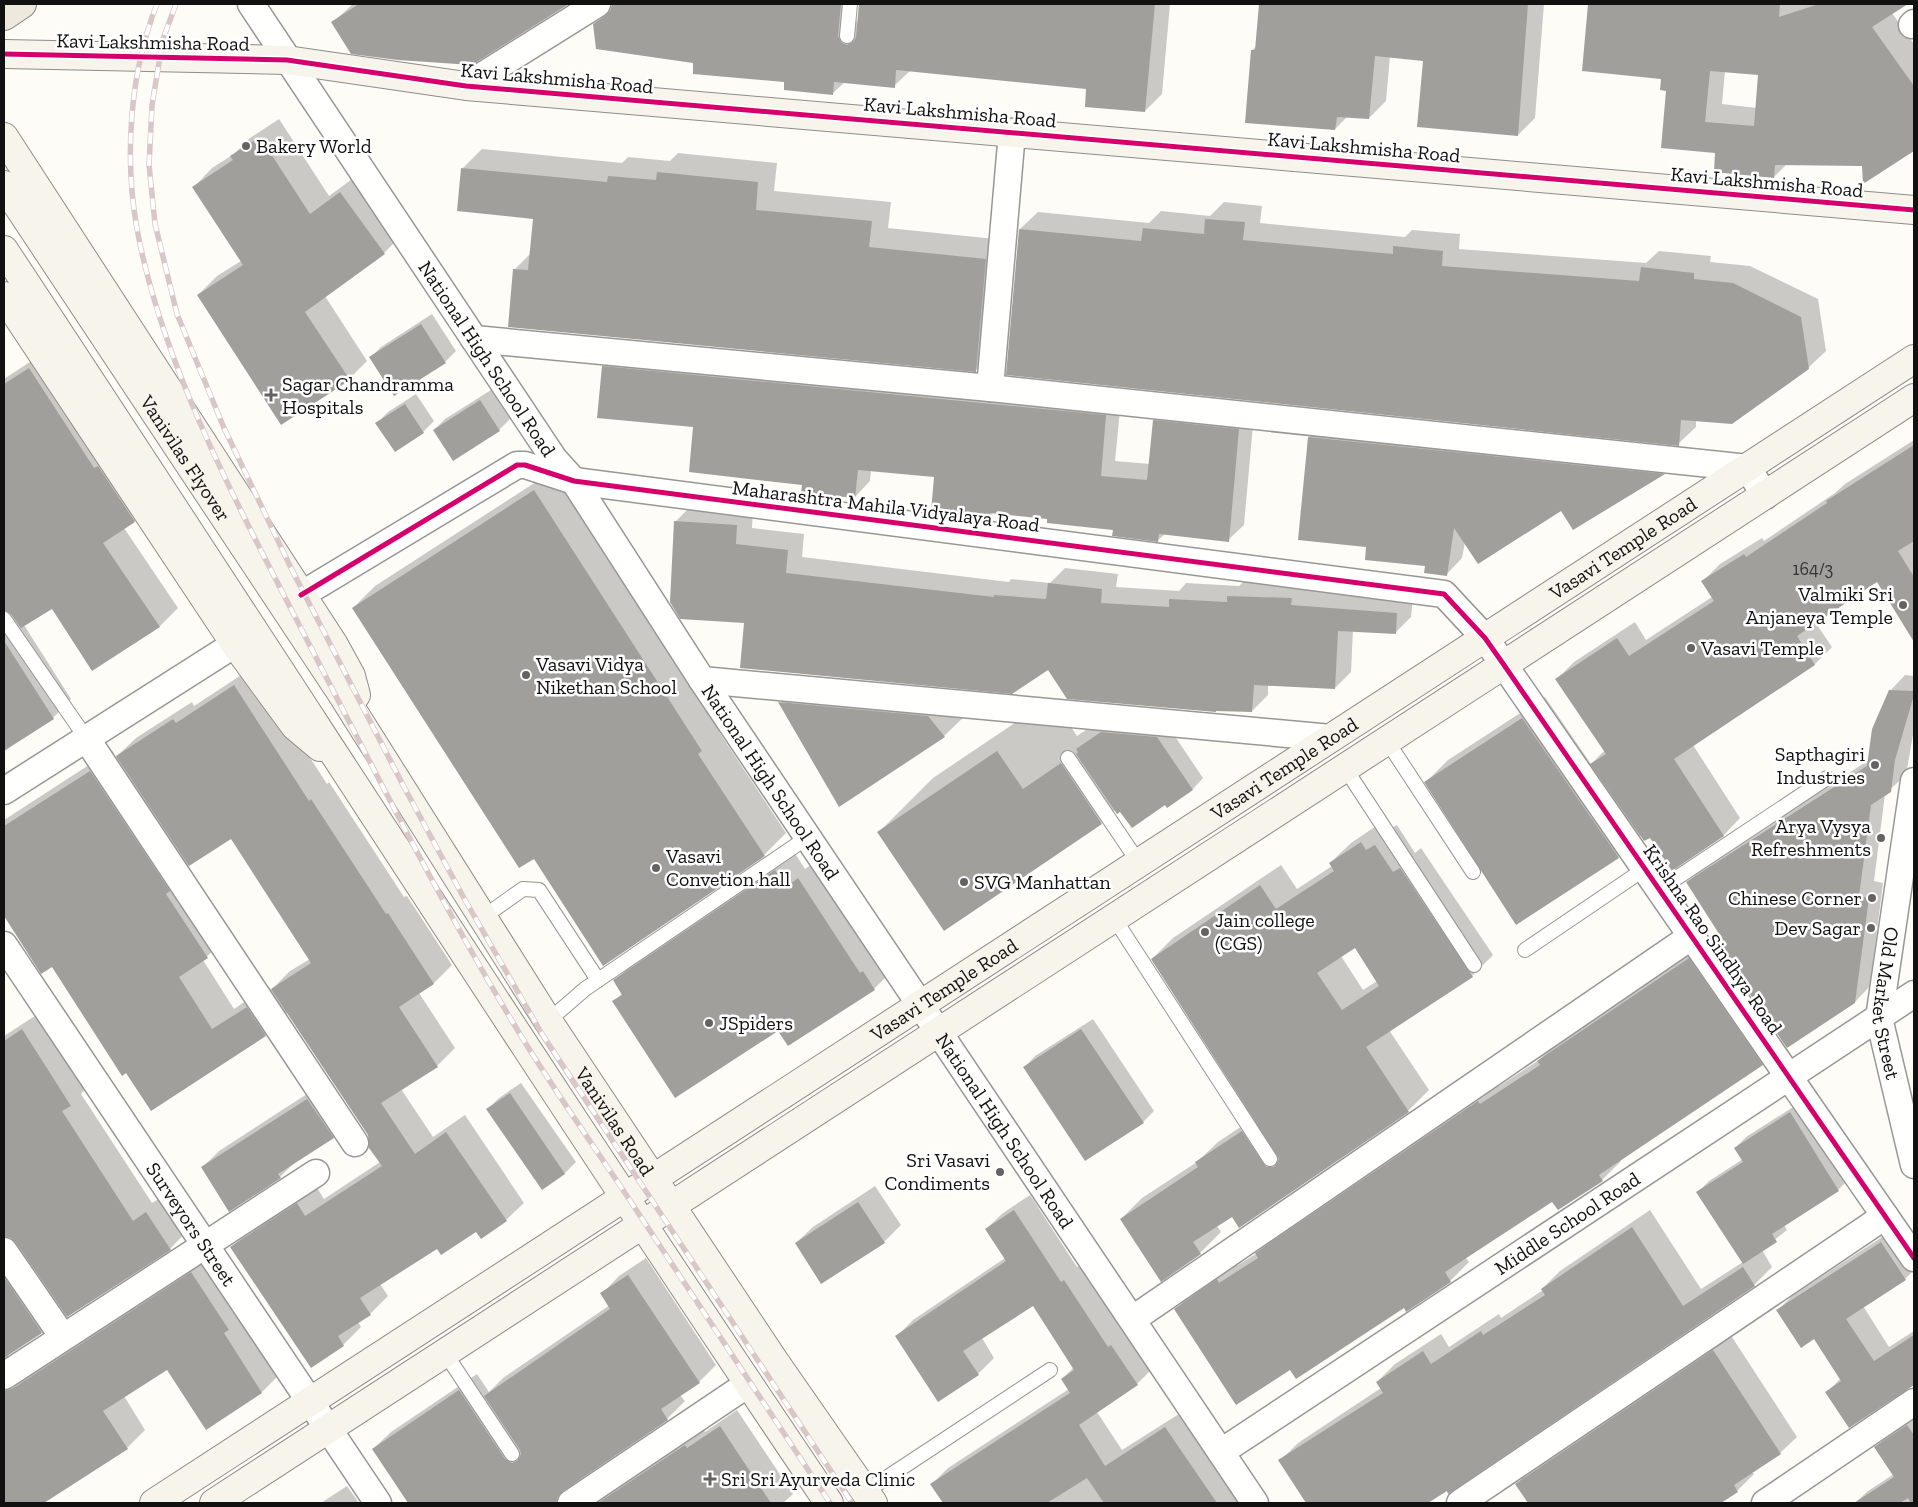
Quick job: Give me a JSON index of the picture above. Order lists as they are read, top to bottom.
{
  "streets": {
    "main road": [
      "Kavi Lakshmisha Road",
      "Vanivilas Flyover",
      "Vasavi Temple Road",
      "Vanivilas Road"
    ],
    "street": [
      "National High School Road",
      "Maharashtra Mahila Vidyalaya Road",
      "Krishna Rao Sindhya Road",
      "Old Market Street",
      "Middle School Road",
      "Surveyors Street"
    ]
  },
  "crossings": [
    ["Kavi Lakshmisha Road", "National High School Road"],
    ["National High School Road", "Maharashtra Mahila Vidyalaya Road"],
    ["National High School Road", "Vasavi Temple Road"],
    ["National High School Road", "Middle School Road"],
    ["Vanivilas Flyover", "Vanivilas Road"],
    ["Maharashtra Mahila Vidyalaya Road", "Vasavi Temple Road"],
    ["Maharashtra Mahila Vidyalaya Road", "Krishna Rao Sindhya Road"],
    ["Vasavi Temple Road", "Krishna Rao Sindhya Road"],
    ["Vasavi Temple Road", "Vanivilas Road"],
    ["Vasavi Temple Road", "Surveyors Street"],
    ["Krishna Rao Sindhya Road", "Middle School Road"],
    ["Old Market Street", "Middle School Road"]
  ],
  "places": {
    "other": [
      "Bakery World",
      "Valmiki Sri Anjaneya Temple",
      "Vasavi Temple",
      "Vasavi Vidya Nikethan School",
      "Sapthagiri Industries",
      "Arya Vysya Refreshments",
      "Vasavi Convetion hall",
      "SVG Manhattan",
      "Chinese Corner",
      "Dev Sagar",
      "Jain college (CGS)",
      "JSpiders",
      "Sri Vasavi Condiments"
    ],
    "health": ["Sagar Chandramma Hospitals", "Sri Sri Ayurveda Clinic"]
  },
  "house_numbers": ["164/3"]
}
